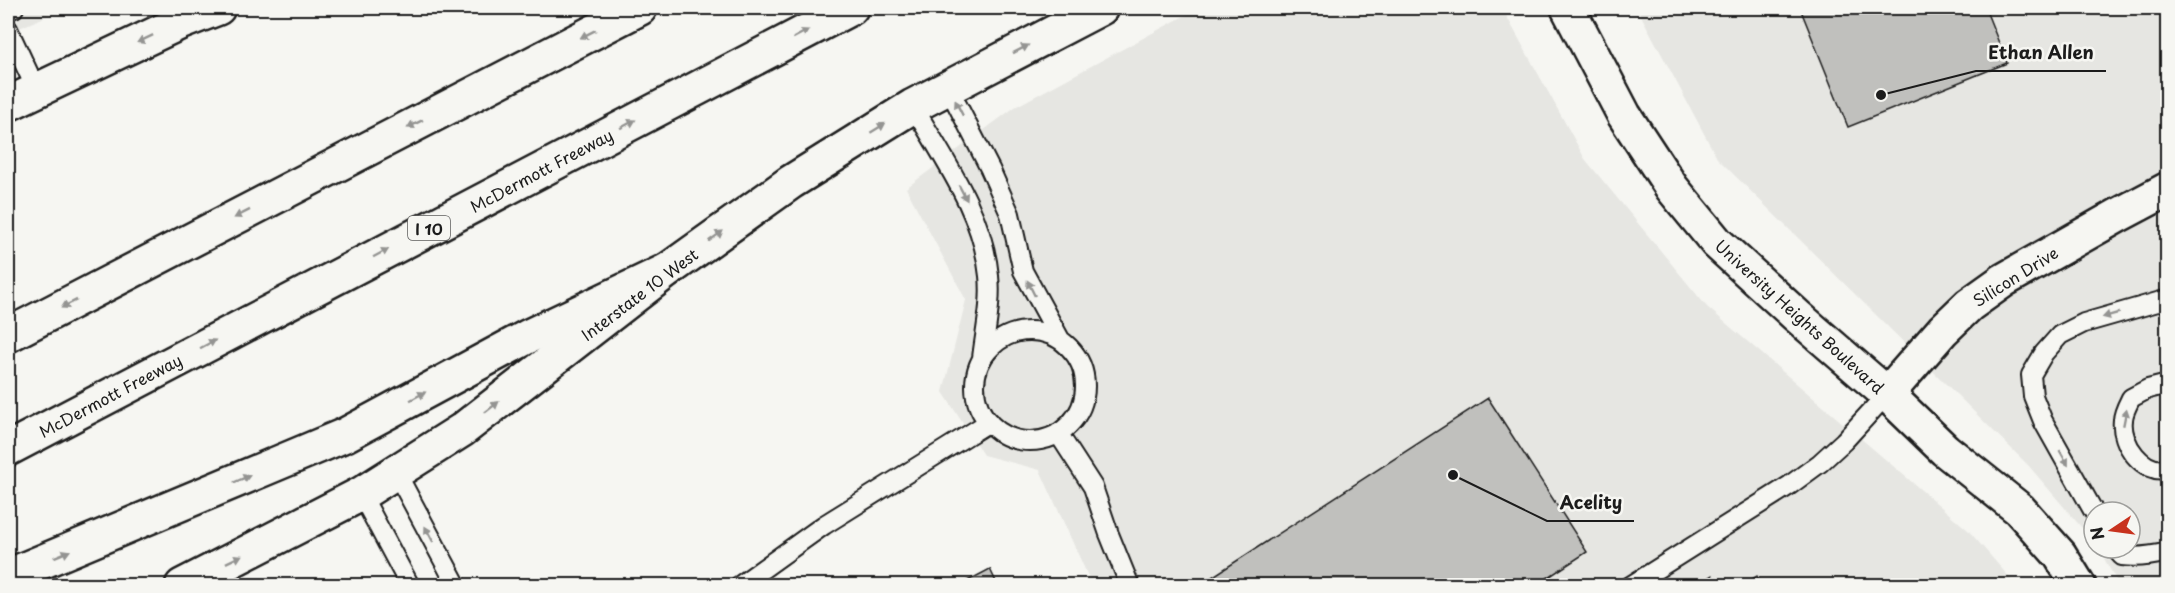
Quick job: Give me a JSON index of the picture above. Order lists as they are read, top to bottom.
{
  "streets": {
    "main road": [
      "McDermott Freeway",
      "I 10",
      "Silicon Drive",
      "Interstate 10 West",
      "University Heights Boulevard"
    ]
  },
  "crossings": [
    ["Silicon Drive", "University Heights Boulevard"]
  ],
  "places": ["Ethan Allen", "Acelity"],
  "north": "left"
}
